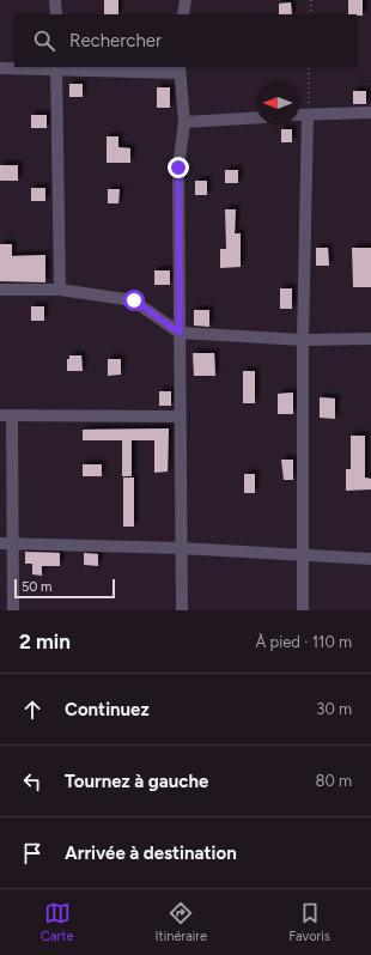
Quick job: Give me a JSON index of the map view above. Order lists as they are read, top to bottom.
{
  "scale_bar": "50 m",
  "north": "left",
  "page": {
    "search": "Rechercher",
    "scale": "50 m",
    "heading": ["2 min", "À pied · 110 m"],
    "list": [
      ["Continuez", "30 m"],
      ["Tournez à gauche", "80 m"],
      "Arrivée à destination"
    ],
    "nav": ["Carte", "Itinéraire", "Favoris"]
  }
}
